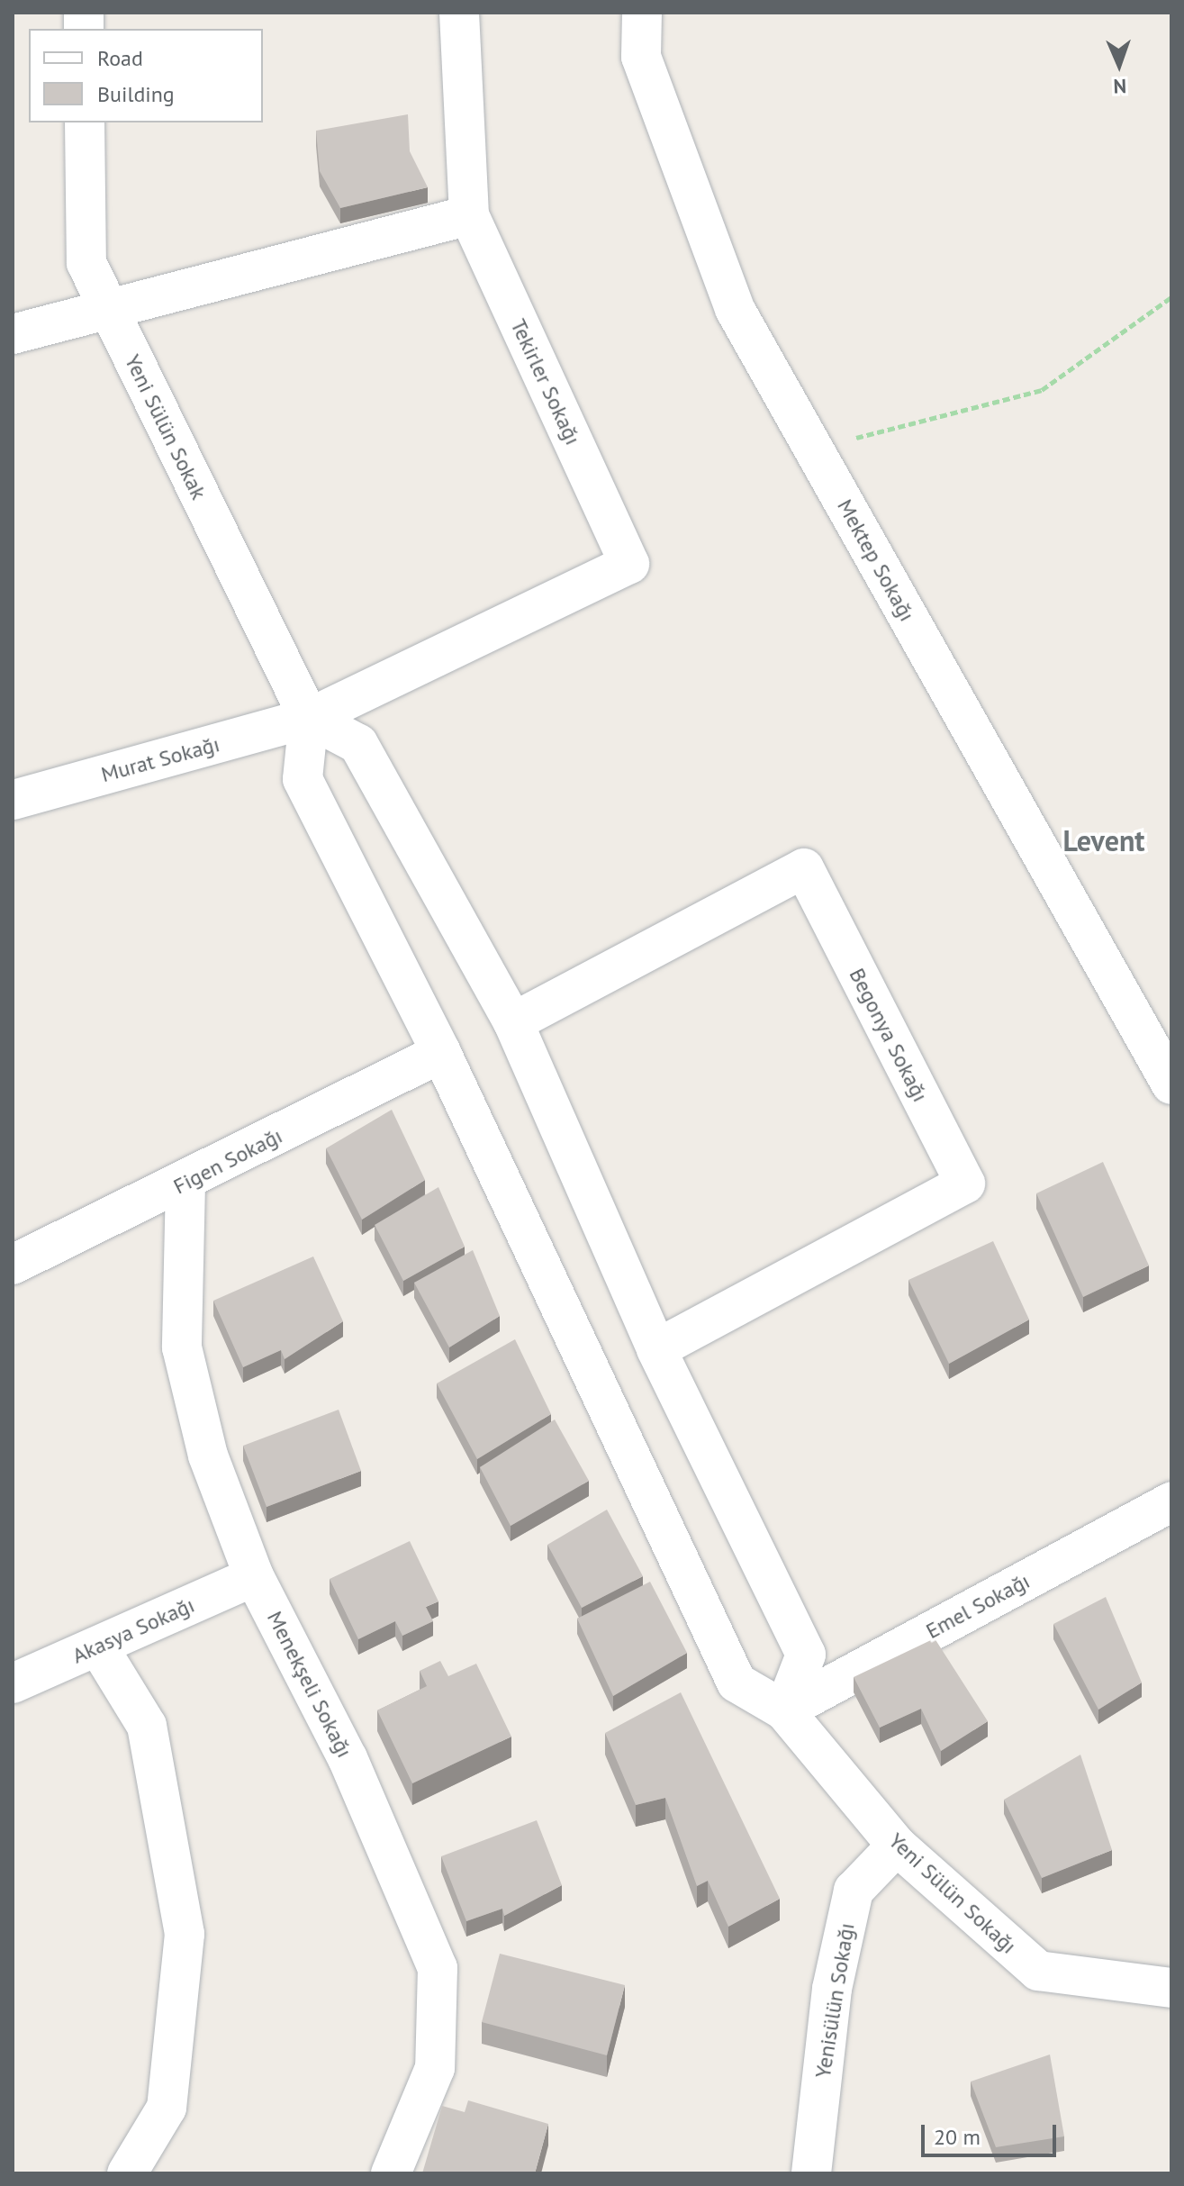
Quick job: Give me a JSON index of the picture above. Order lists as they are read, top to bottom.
{
  "streets": {
    "street": [
      "Tekirler Sokağı",
      "Yeni Sülün Sokak",
      "Mektep Sokağı",
      "Murat Sokağı",
      "Begonya Sokağı",
      "Figen Sokağı",
      "Emel Sokağı",
      "Akasya Sokağı",
      "Menekşeli Sokağı",
      "Yeni Sülün Sokağı",
      "Yenisülün Sokağı"
    ]
  },
  "crossings": [
    ["Tekirler Sokağı", "Yeni Sülün Sokak"],
    ["Tekirler Sokağı", "Murat Sokağı"],
    ["Tekirler Sokağı", "Yeni Sülün Sokağı"],
    ["Yeni Sülün Sokak", "Murat Sokağı"],
    ["Yeni Sülün Sokak", "Yeni Sülün Sokağı"],
    ["Murat Sokağı", "Yeni Sülün Sokağı"],
    ["Figen Sokağı", "Menekşeli Sokağı"],
    ["Figen Sokağı", "Yeni Sülün Sokağı"],
    ["Emel Sokağı", "Yeni Sülün Sokağı"],
    ["Akasya Sokağı", "Menekşeli Sokağı"],
    ["Yeni Sülün Sokağı", "Yenisülün Sokağı"]
  ],
  "districts": ["Levent"],
  "legend": ["Road", "Building"],
  "scale_bar": "20 m",
  "north": "bottom"
}
